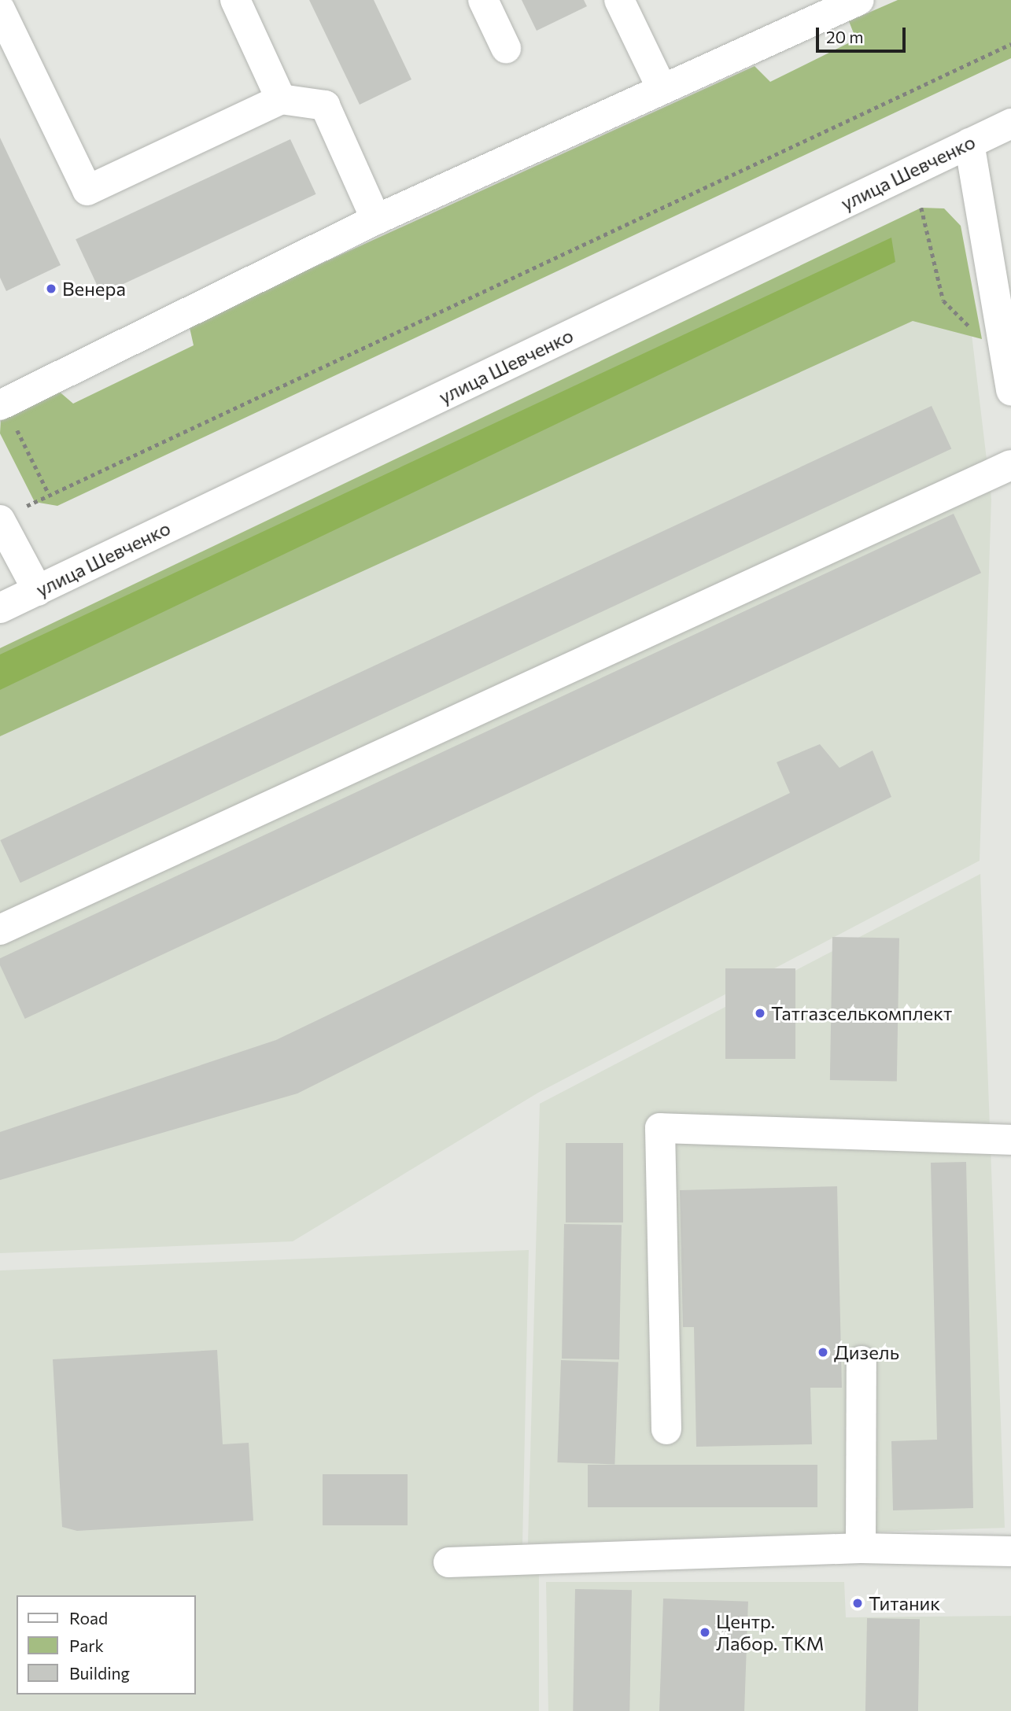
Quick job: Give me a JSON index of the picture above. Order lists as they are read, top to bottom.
{
  "streets": {
    "main road": ["улица Шевченко"]
  },
  "places": [
    "Венера",
    "Татгазселькомплект",
    "Дизель",
    "Титаник",
    "Центр. Лабор. ТКМ"
  ],
  "legend": ["Road", "Park", "Building"],
  "scale_bar": "20 m"
}
